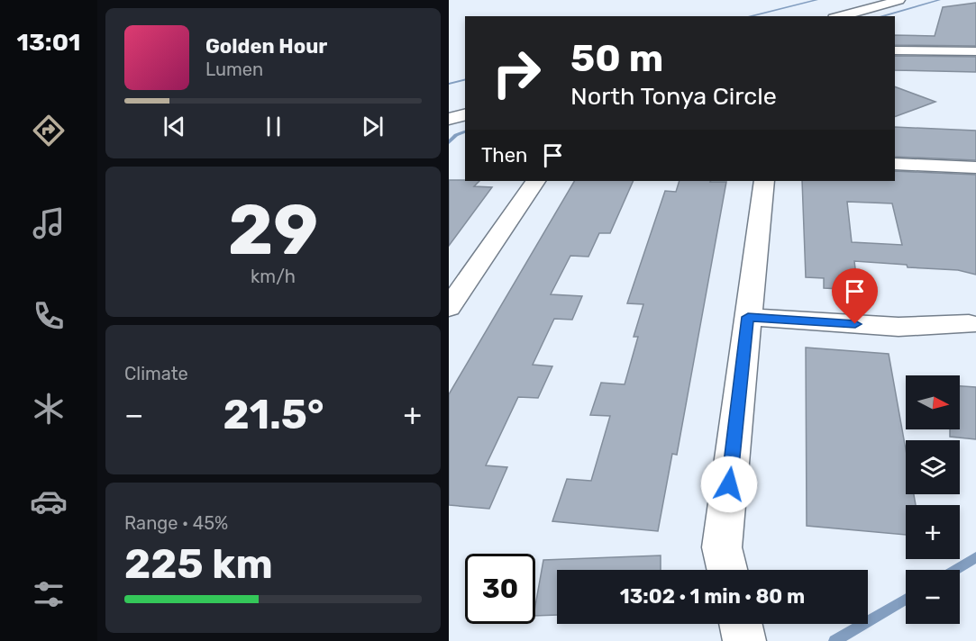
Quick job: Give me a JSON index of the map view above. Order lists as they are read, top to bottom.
{
  "north": "right",
  "page": {
    "tabs": "13:01",
    "turn": ["50 m", "North Tonya Circle"],
    "song": ["Golden Hour", "Lumen"],
    "then": "Then",
    "tile": [
      ["29", "km/h"],
      "Climate",
      ["Range · 45%", "225 km"]
    ],
    "map_buttons": ["+", "−"],
    "heat": ["−", "21.5°", "+"],
    "limit": "30",
    "trip": "13:02 · 1 min · 80 m"
  }
}
